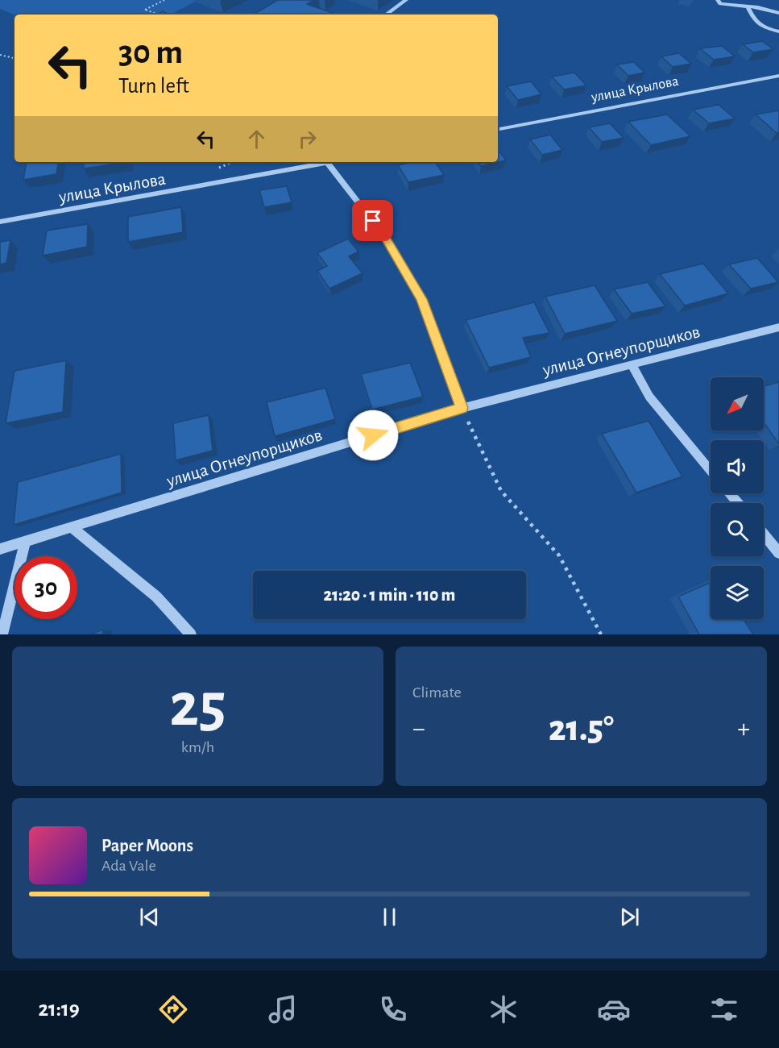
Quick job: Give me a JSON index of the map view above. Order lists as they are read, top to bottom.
{
  "streets": {
    "street": ["улица Крылова", "улица Огнеупорщиков"]
  },
  "north": "bottom left",
  "page": {
    "turn": ["30 m", "Turn left"],
    "limit": "30",
    "trip": "21:20 · 1 min · 110 m",
    "tile": [
      ["25", "km/h"],
      "Climate"
    ],
    "heat": ["−", "21.5°", "+"],
    "song": ["Paper Moons", "Ada Vale"],
    "tabs": "21:19"
  }
}
